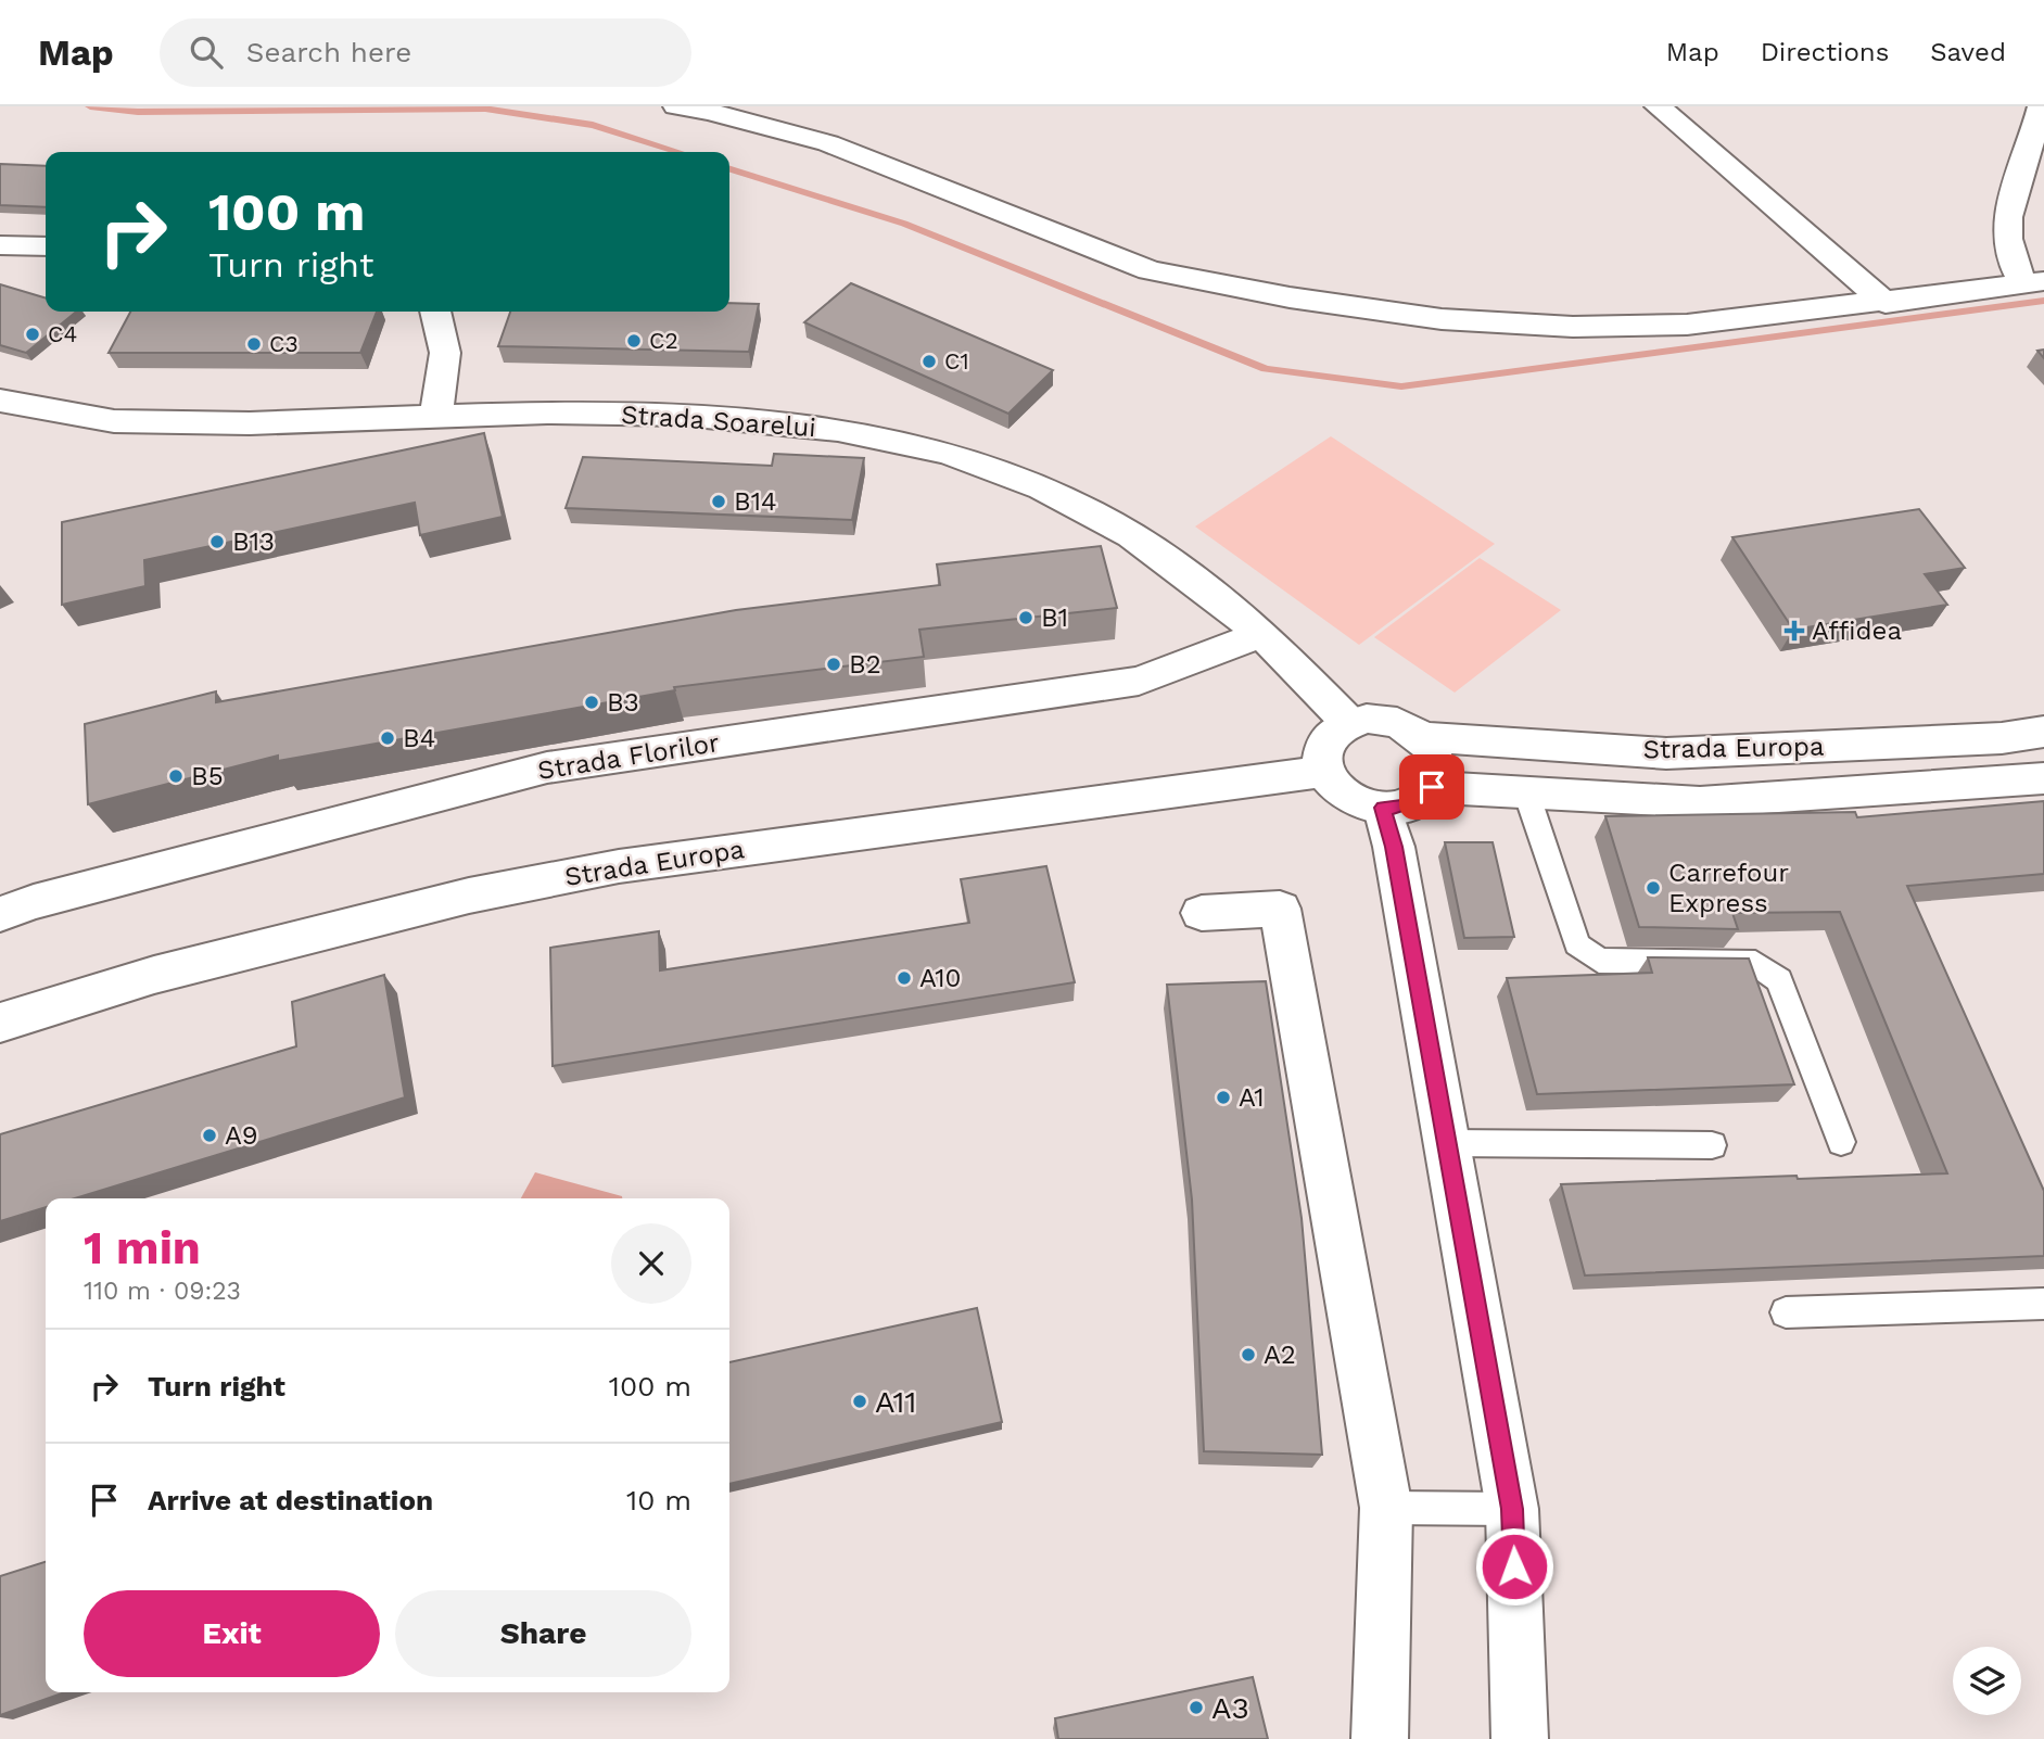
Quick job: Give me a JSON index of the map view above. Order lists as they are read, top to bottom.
{
  "streets": {
    "street": ["Strada Soarelui", "Strada Europa", "Strada Florilor"]
  },
  "crossings": [
    ["Strada Soarelui", "Strada Europa"],
    ["Strada Soarelui", "Strada Florilor"]
  ],
  "places": {
    "other": [
      "C4",
      "C2",
      "C3",
      "C1",
      "B14",
      "B13",
      "B1",
      "B2",
      "B3",
      "B4",
      "B5",
      "Carrefour Express",
      "A10",
      "A1",
      "A9",
      "A2",
      "A11",
      "A3"
    ],
    "health": ["Affidea"]
  },
  "page": {
    "header": "Map",
    "search": "Search here",
    "nav": ["Map", "Directions", "Saved"],
    "turn": ["100 m", "Turn right"],
    "heading": ["1 min", "110 m · 09:23"],
    "list": [
      {
        "name": "Turn right",
        "value": "100 m"
      },
      {
        "name": "Arrive at destination",
        "value": "10 m"
      }
    ],
    "buttons": ["Exit", "Share"]
  }
}
